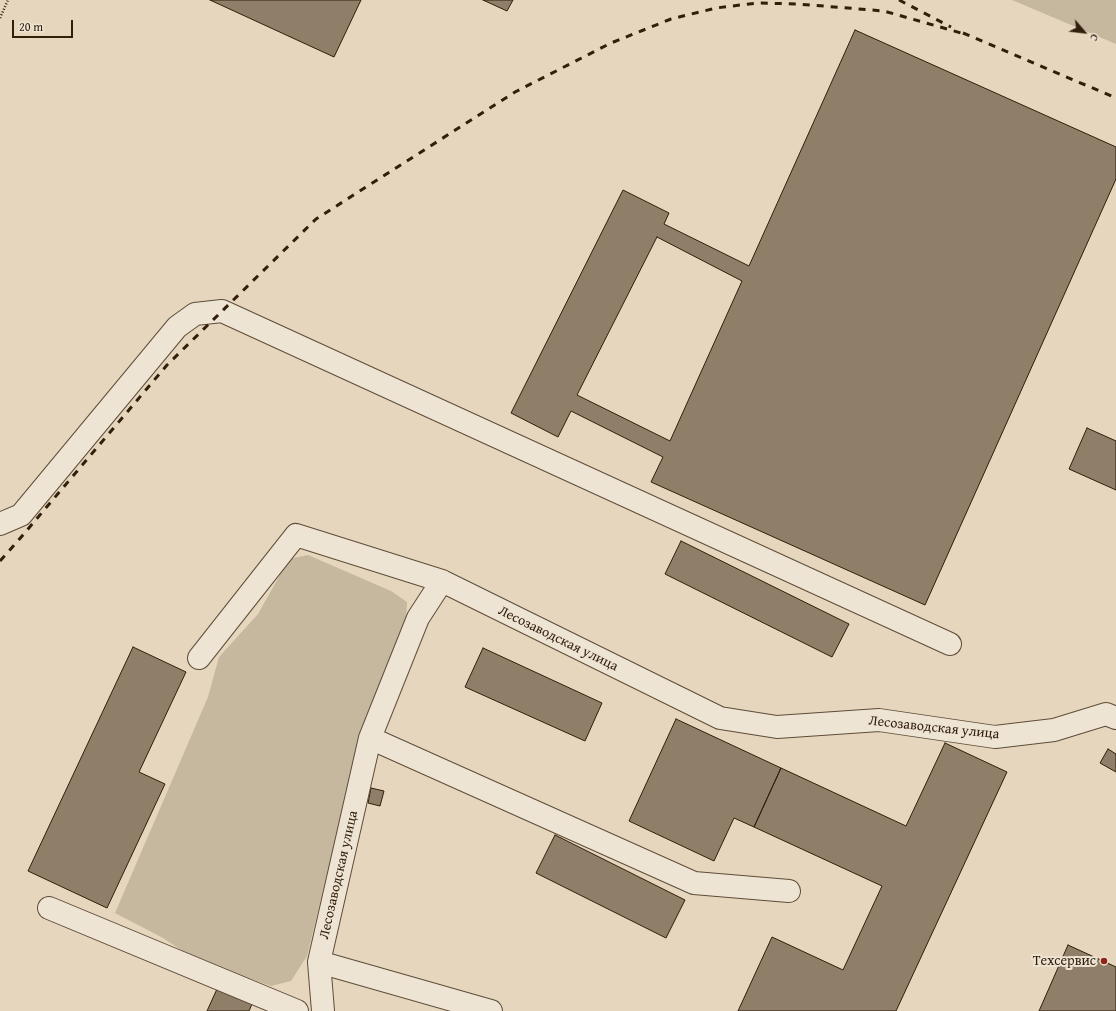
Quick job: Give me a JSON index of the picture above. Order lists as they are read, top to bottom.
{
  "streets": {
    "lane": ["Лесозаводская улица"]
  },
  "places": ["Техсервис"],
  "scale_bar": "20 m",
  "north": "bottom right"
}
